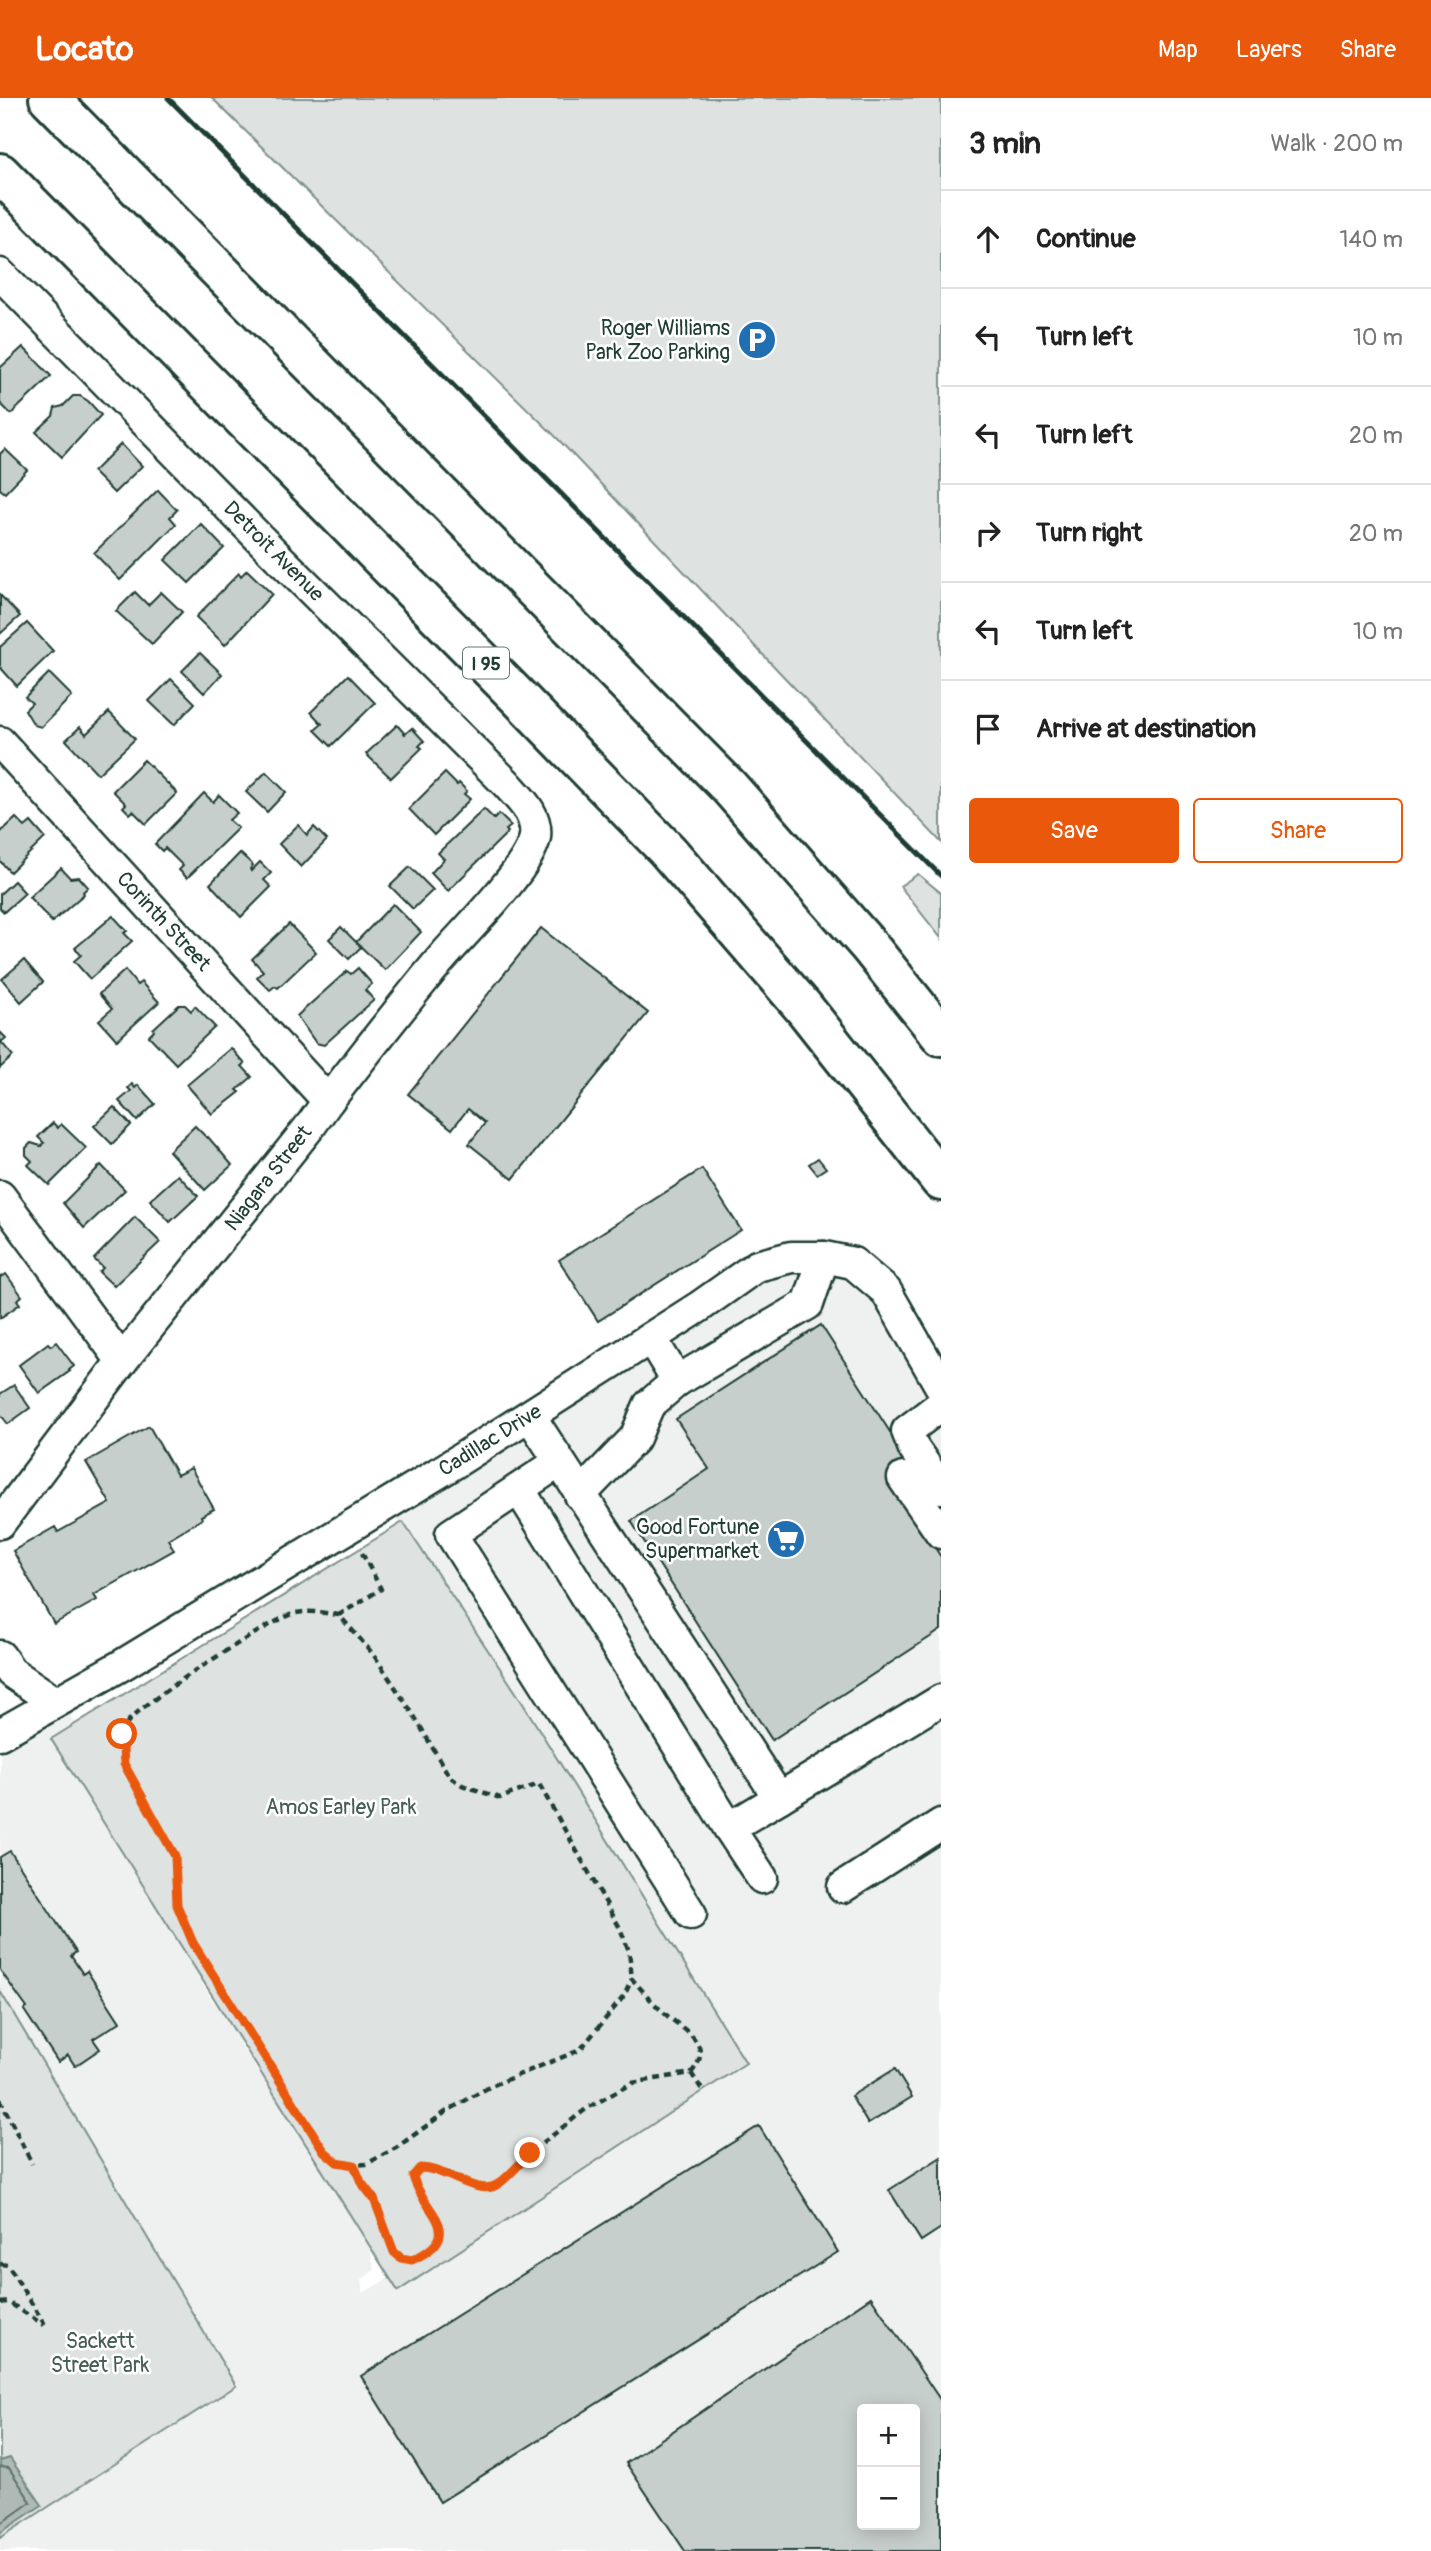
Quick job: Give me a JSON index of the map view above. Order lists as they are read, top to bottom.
{
  "streets": {
    "highway": ["I 95"],
    "street": [
      "Detroit Avenue",
      "Corinth Street",
      "Niagara Street",
      "Cadillac Drive"
    ]
  },
  "crossings": [
    ["Detroit Avenue", "Niagara Street"],
    ["Corinth Street", "Niagara Street"]
  ],
  "parks": ["Amos Earley Park", "Sackett Street Park"],
  "places": {
    "parking": ["Roger Williams Park Zoo Parking"],
    "supermarket": ["Good Fortune Supermarket"]
  },
  "page": {
    "header": "Locato",
    "nav": ["Map", "Layers", "Share"],
    "heading": ["3 min", "Walk · 200 m"],
    "list": [
      ["Continue", "140 m"],
      ["Turn left", "10 m"],
      ["Turn left", "20 m"],
      ["Turn right", "20 m"],
      ["Turn left", "10 m"],
      "Arrive at destination"
    ],
    "buttons": ["Save", "Share"],
    "map_buttons": ["+", "−"]
  }
}
